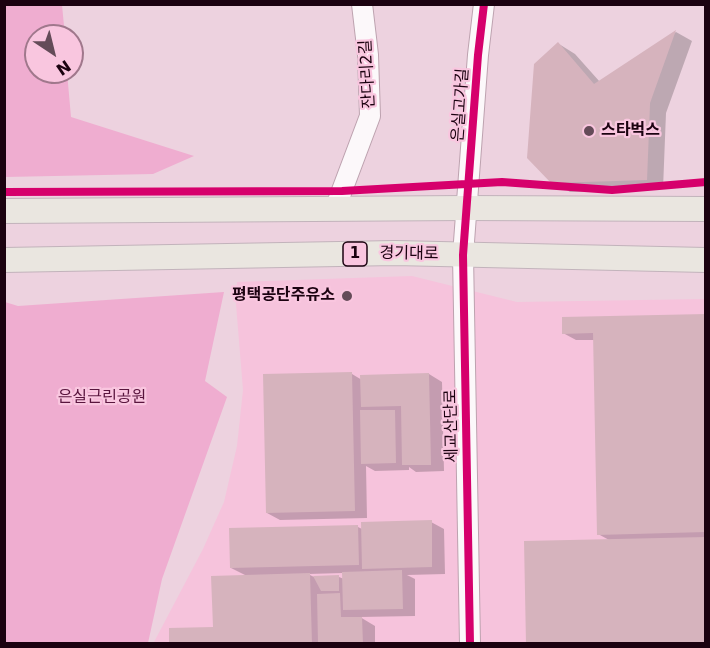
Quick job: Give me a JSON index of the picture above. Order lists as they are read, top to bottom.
{
  "streets": {
    "main road": ["1", "경기대로"],
    "street": ["잔다리2길", "은실고가길", "세교산단로"]
  },
  "crossings": [
    ["은실고가길", "세교산단로"],
    ["경기대로", "세교산단로"]
  ],
  "parks": ["은실근린공원"],
  "places": ["스타벅스", "평택공단주유소"],
  "north": "bottom right"
}
